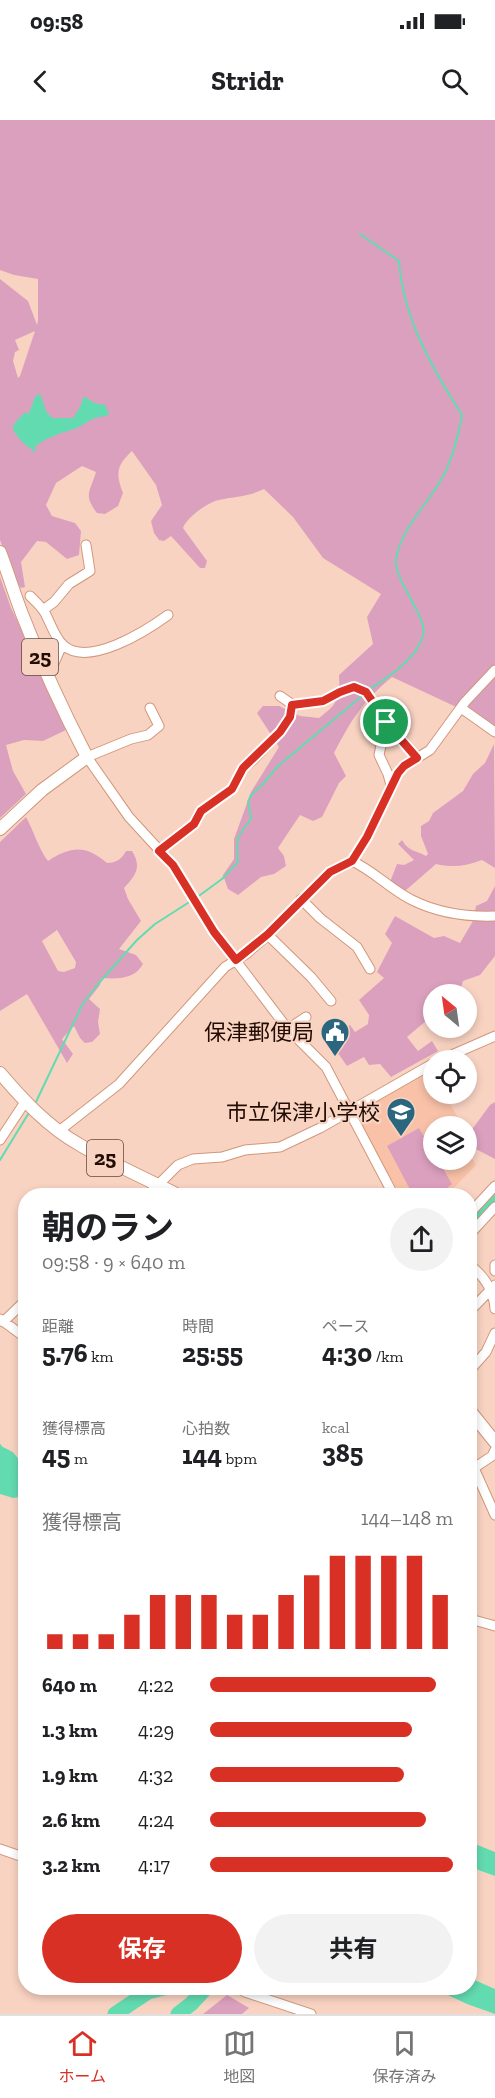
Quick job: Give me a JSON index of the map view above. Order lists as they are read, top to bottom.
{
  "streets": {
    "main road": ["25"]
  },
  "places": {
    "public building": ["保津郵便局"],
    "school or university": ["市立保津小学校"]
  },
  "north": "top left",
  "page": {
    "status": "09:58",
    "header": "Stridr",
    "heading": ["朝のラン", "09:58 · 9 × 640 m"],
    "stats": [
      ["距離", "5.76 km"],
      ["時間", "25:55"],
      ["ペース", "4:30 /km"],
      ["獲得標高", "45 m"],
      ["心拍数", "144 bpm"],
      ["kcal", "385"]
    ],
    "chart": ["獲得標高", "144–148 m"],
    "list": [
      {
        "name": "640 m",
        "note": "4:22"
      },
      {
        "name": "1.3 km",
        "note": "4:29"
      },
      {
        "name": "1.9 km",
        "note": "4:32"
      },
      {
        "name": "2.6 km",
        "note": "4:24"
      },
      {
        "name": "3.2 km",
        "note": "4:17"
      }
    ],
    "buttons": ["保存", "共有"],
    "tabs": ["ホーム", "地図", "保存済み"]
  }
}
